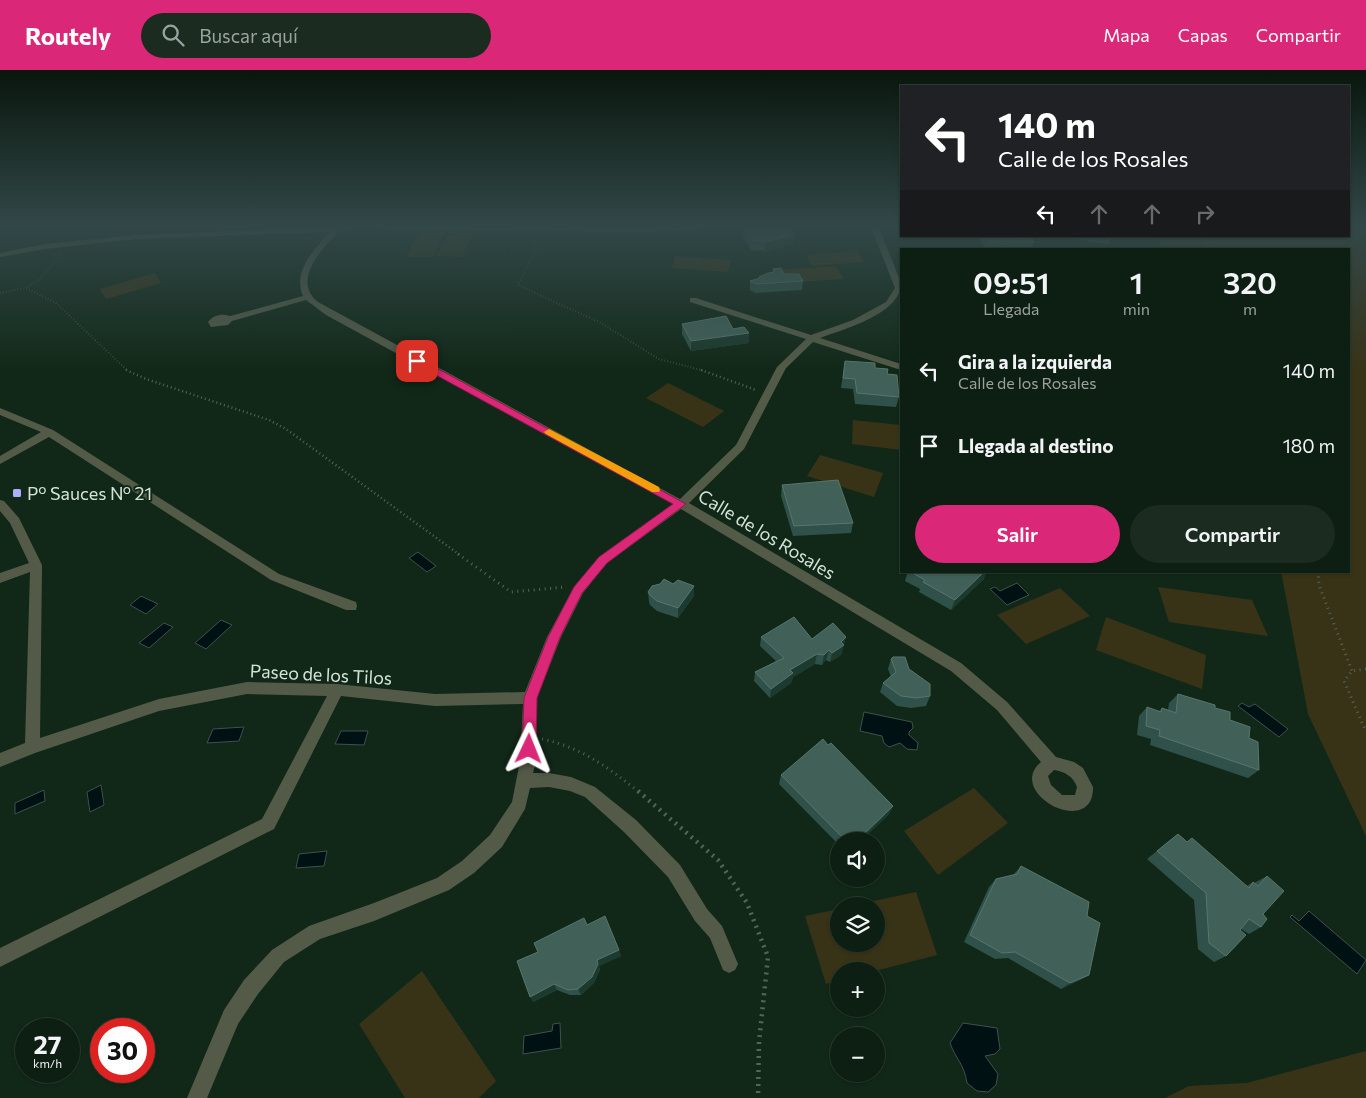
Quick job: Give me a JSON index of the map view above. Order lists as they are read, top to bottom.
{
  "streets": {
    "street": ["Calle de los Rosales", "Paseo de los Tilos"]
  },
  "places": {
    "transit": ["Pº Sauces Nº 21"]
  },
  "page": {
    "header": "Routely",
    "search": "Buscar aquí",
    "nav": ["Mapa", "Capas", "Compartir"],
    "turn": ["140 m", "Calle de los Rosales"],
    "eta": [
      "09:51",
      "Llegada",
      "1",
      "min",
      "320",
      "m"
    ],
    "list": [
      {
        "name": "Gira a la izquierda",
        "note": "Calle de los Rosales",
        "value": "140 m"
      },
      {
        "name": "Llegada al destino",
        "value": "180 m"
      }
    ],
    "buttons": ["Salir", "Compartir"],
    "map_buttons": ["+", "−"],
    "speed": "27 km/h",
    "limit": "30"
  }
}
